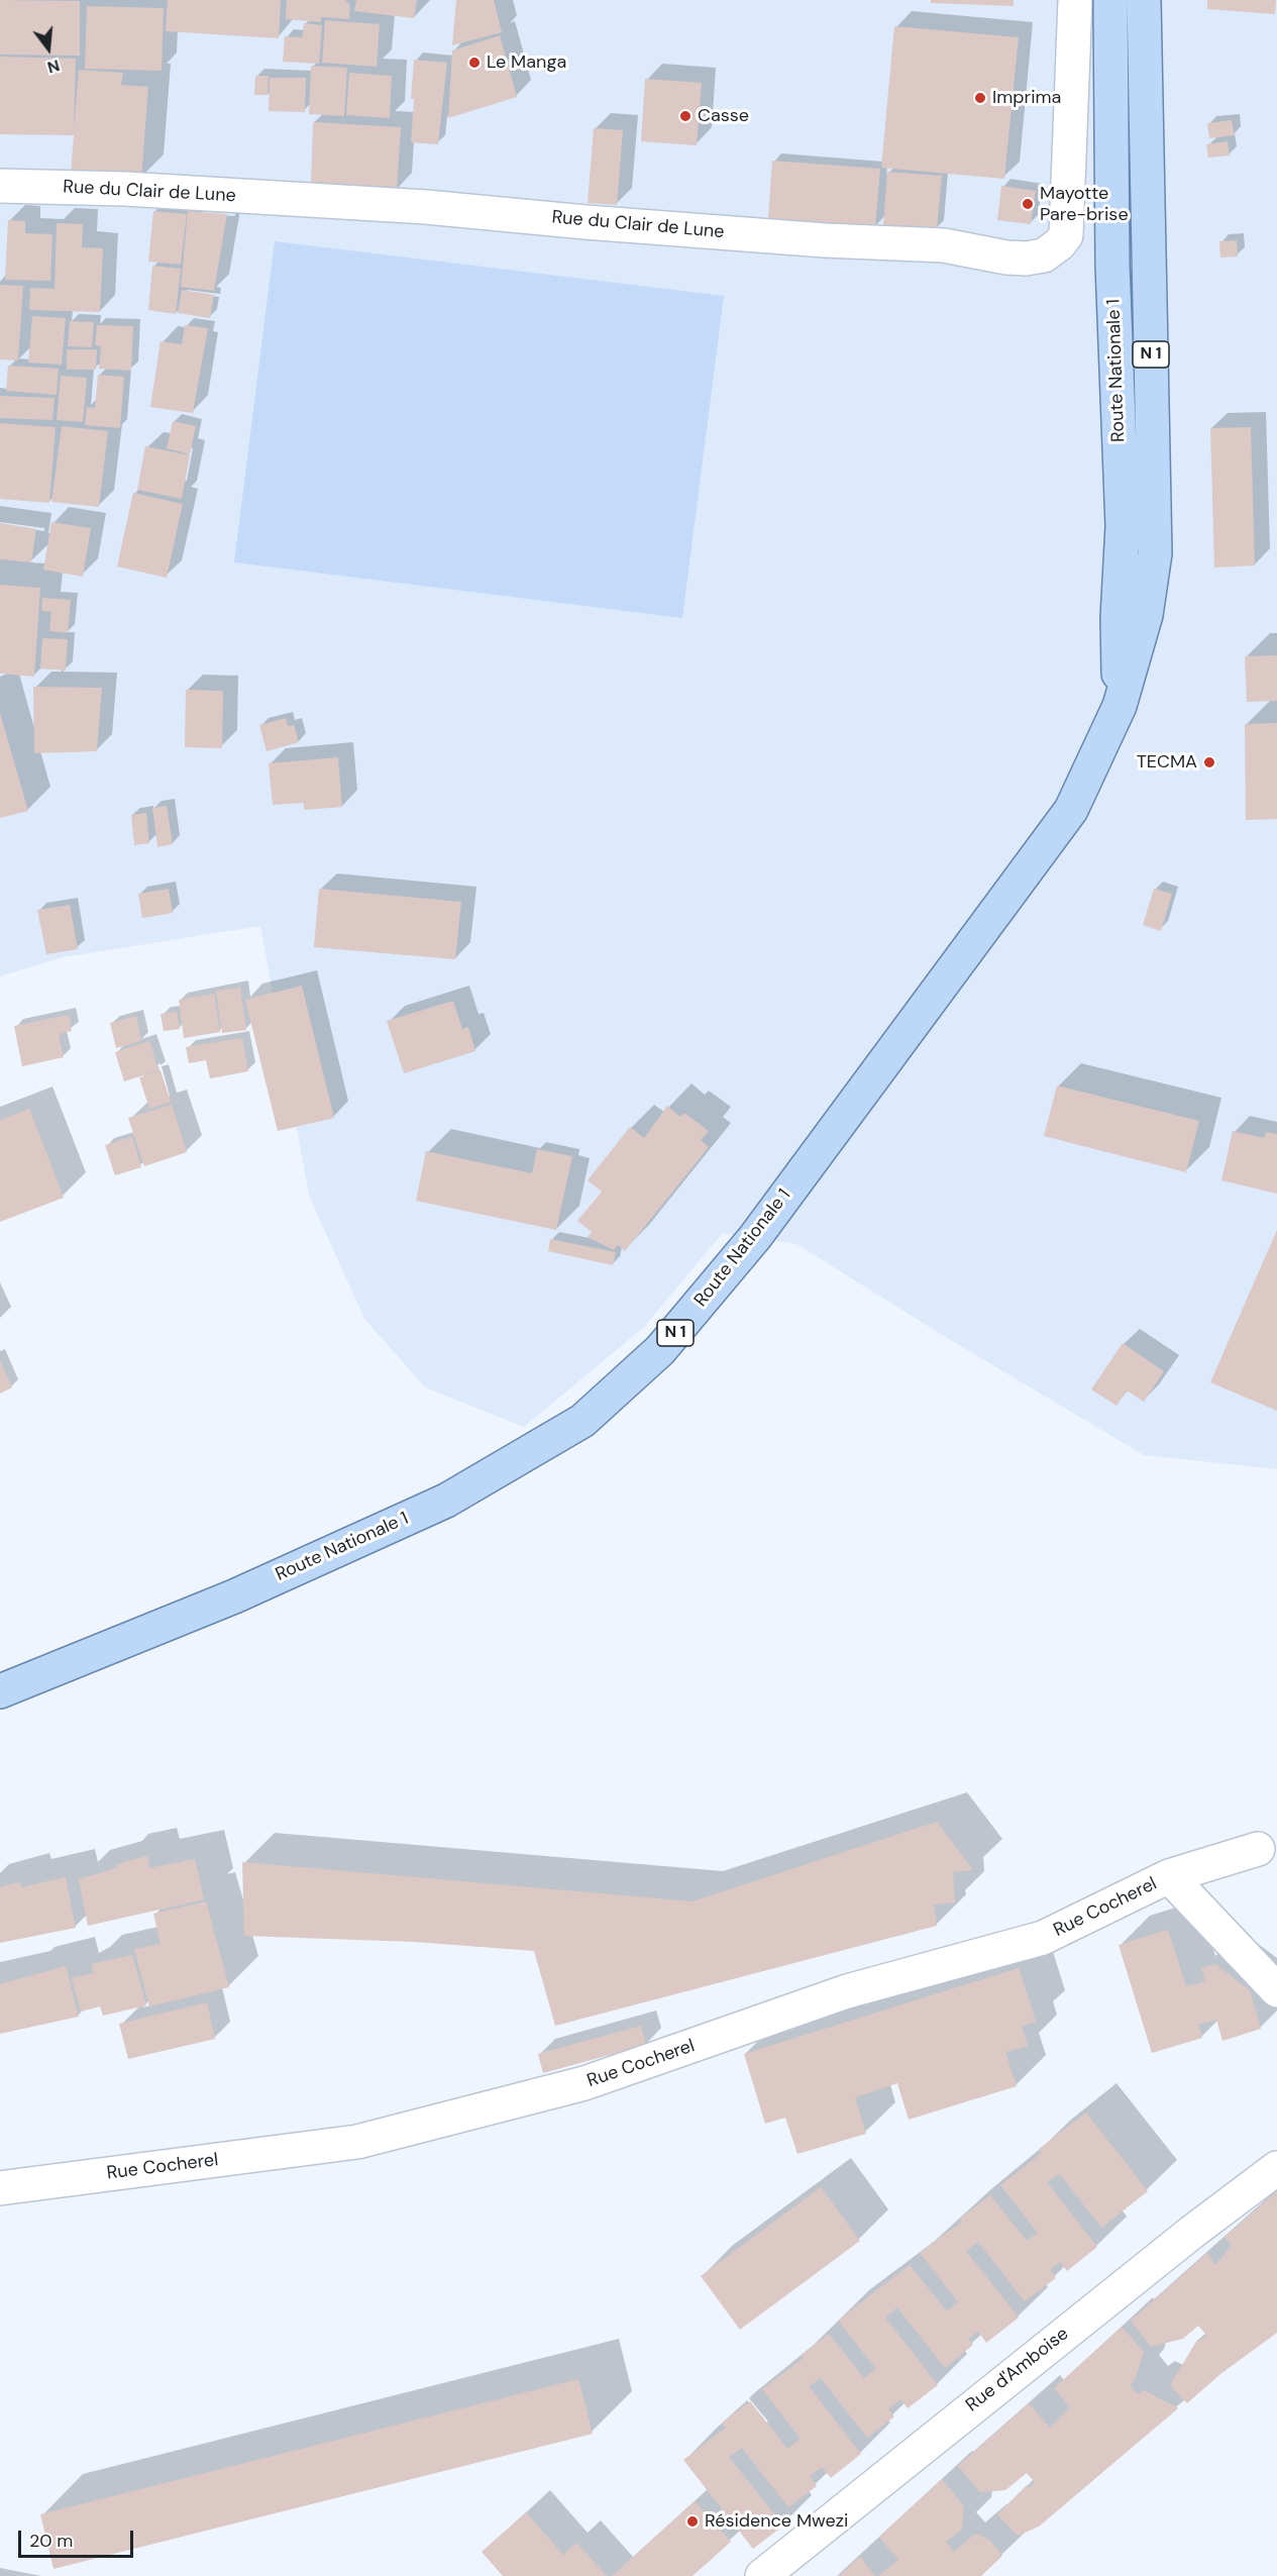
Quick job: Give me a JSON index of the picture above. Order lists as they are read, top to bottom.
{
  "streets": {
    "main road": ["N 1", "Route Nationale 1"],
    "street": ["Rue du Clair de Lune", "Rue Cocherel", "Rue d'Amboise"]
  },
  "places": [
    "Le Manga",
    "Imprima",
    "Casse",
    "Mayotte Pare-brise",
    "TECMA",
    "Résidence Mwezi"
  ],
  "scale_bar": "20 m",
  "north": "bottom"
}
